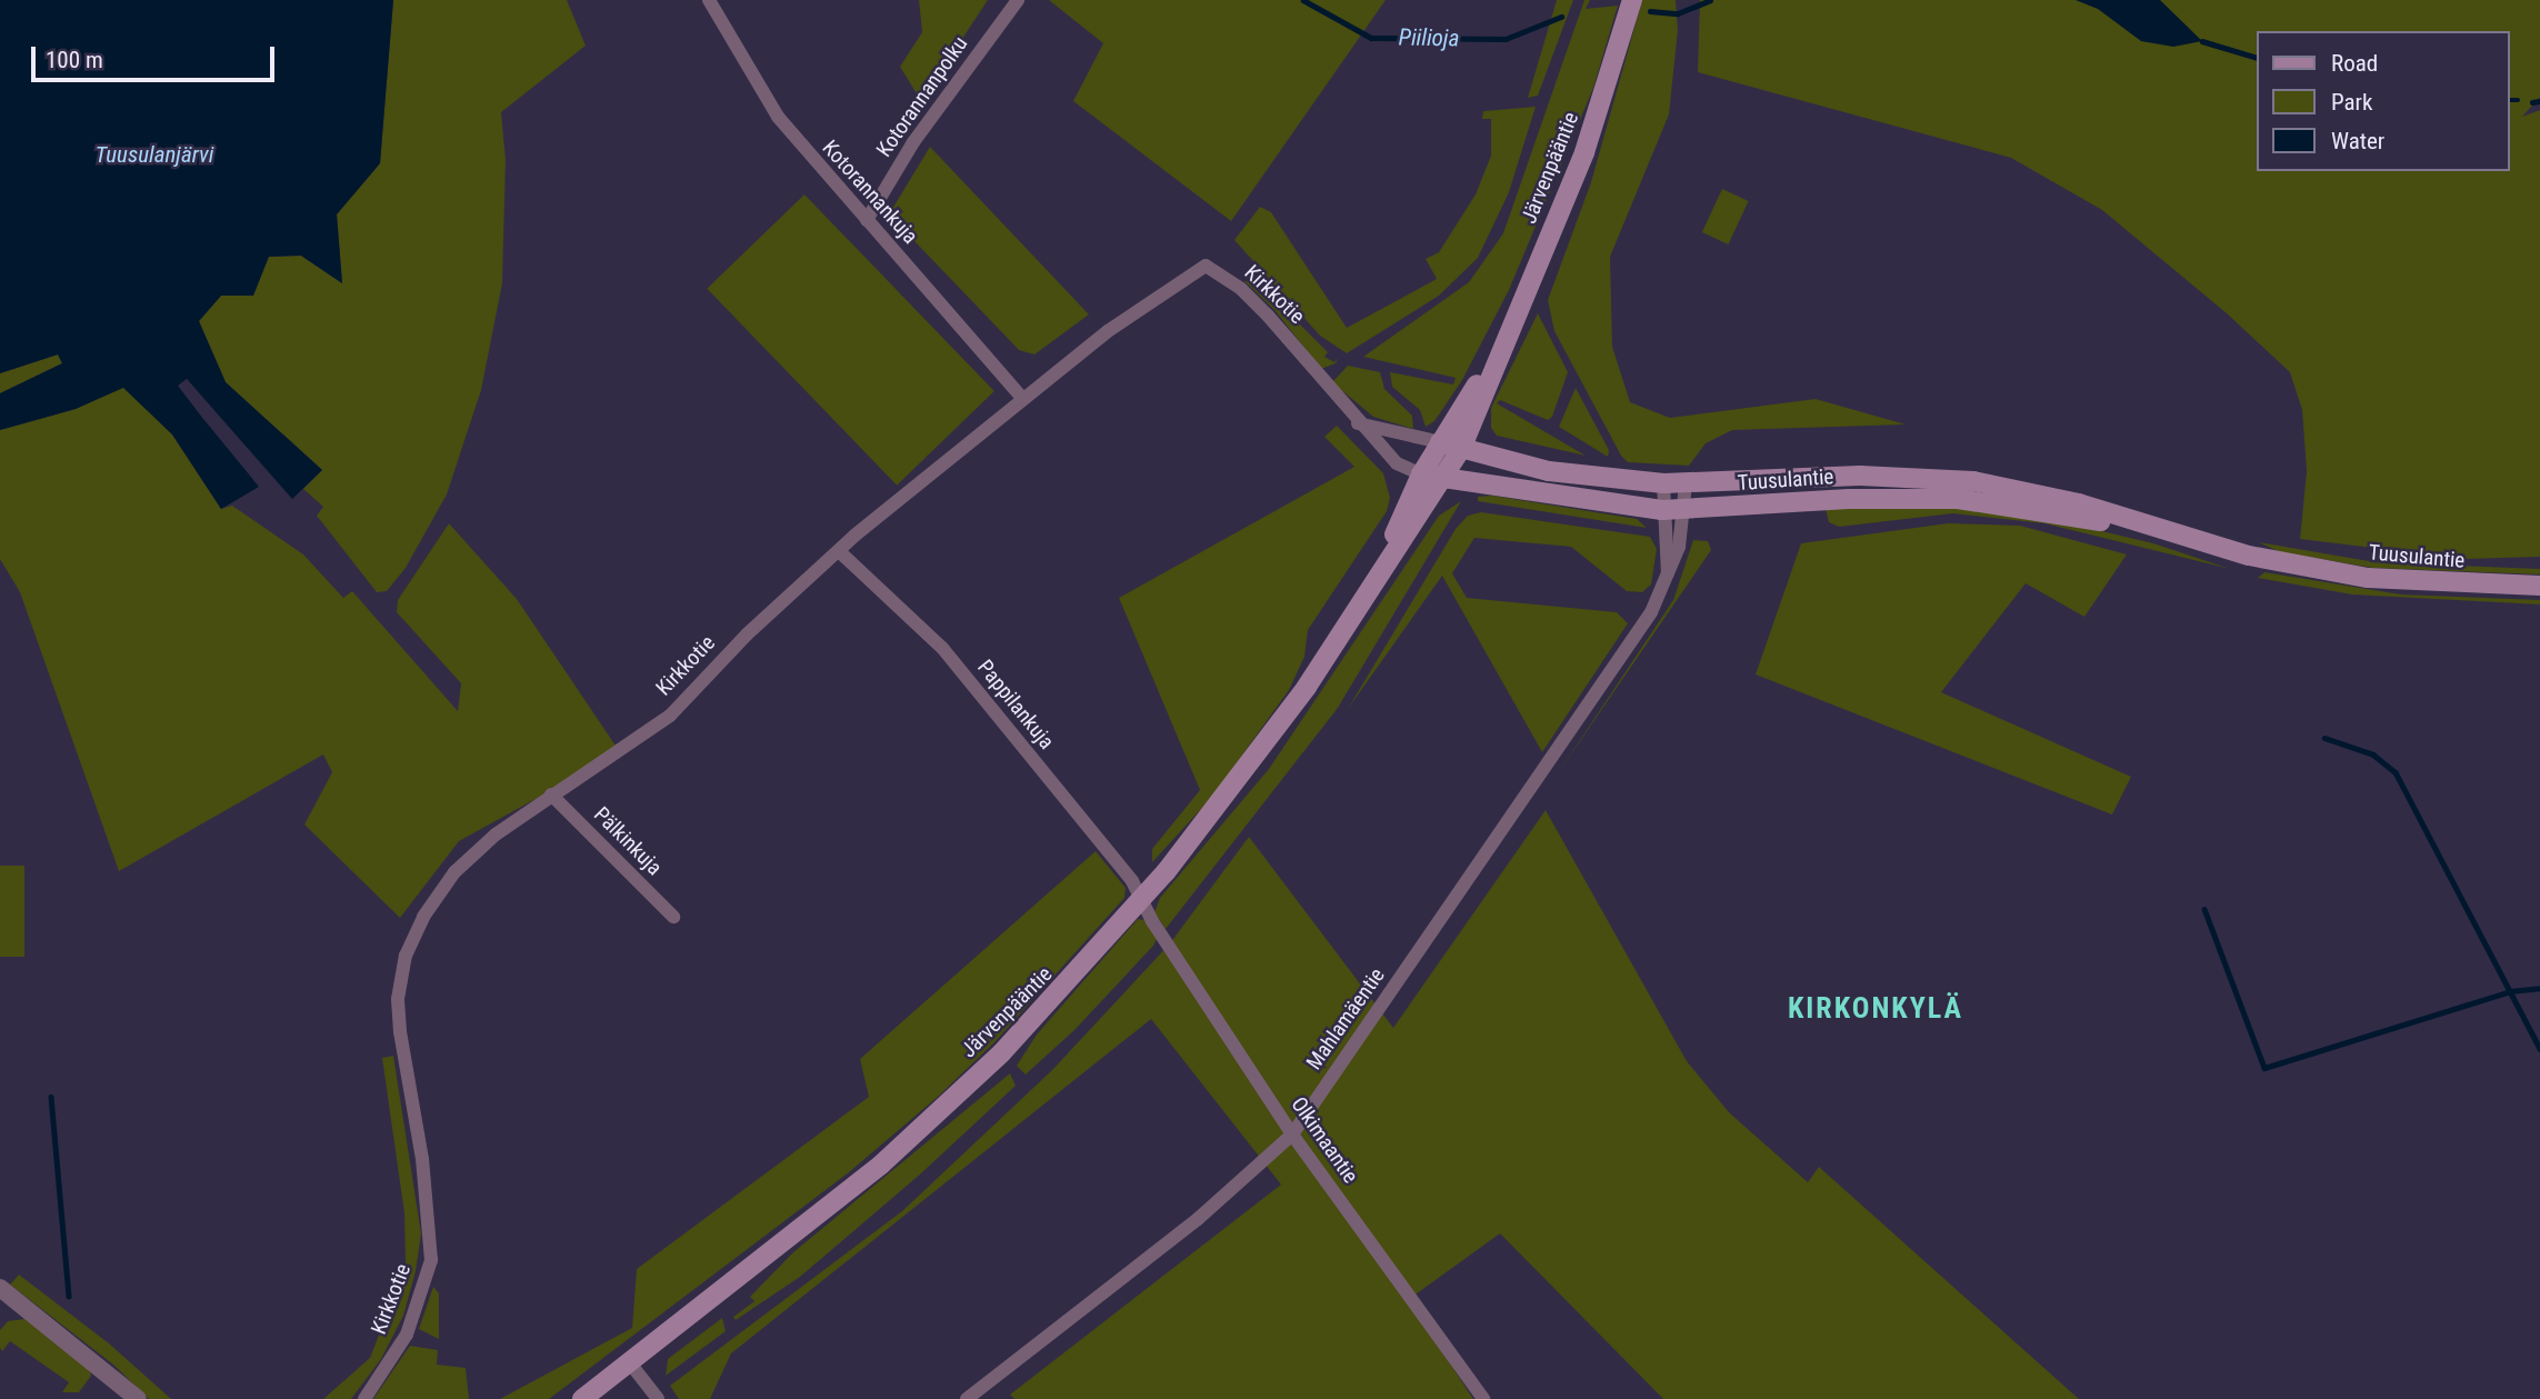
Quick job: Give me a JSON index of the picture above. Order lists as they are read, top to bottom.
{
  "streets": {
    "main road": ["Järvenpääntie", "Tuusulantie"],
    "street": [
      "Kotorannanpolku",
      "Kotorannankuja",
      "Kirkkotie",
      "Pappilankuja",
      "Pälkinkuja",
      "Mahlamäentie",
      "Olkimaantie"
    ]
  },
  "crossings": [
    ["Kotorannanpolku", "Kotorannankuja"],
    ["Järvenpääntie", "Kirkkotie"],
    ["Järvenpääntie", "Tuusulantie"],
    ["Järvenpääntie", "Pappilankuja"],
    ["Järvenpääntie", "Olkimaantie"],
    ["Kotorannankuja", "Kirkkotie"],
    ["Kirkkotie", "Tuusulantie"],
    ["Kirkkotie", "Pappilankuja"],
    ["Kirkkotie", "Pälkinkuja"],
    ["Tuusulantie", "Mahlamäentie"],
    ["Pappilankuja", "Olkimaantie"],
    ["Mahlamäentie", "Olkimaantie"]
  ],
  "districts": ["KIRKONKYLÄ"],
  "water": ["Piilioja", "Tuusulanjärvi"],
  "legend": ["Road", "Park", "Water"],
  "scale_bar": "100 m"
}
